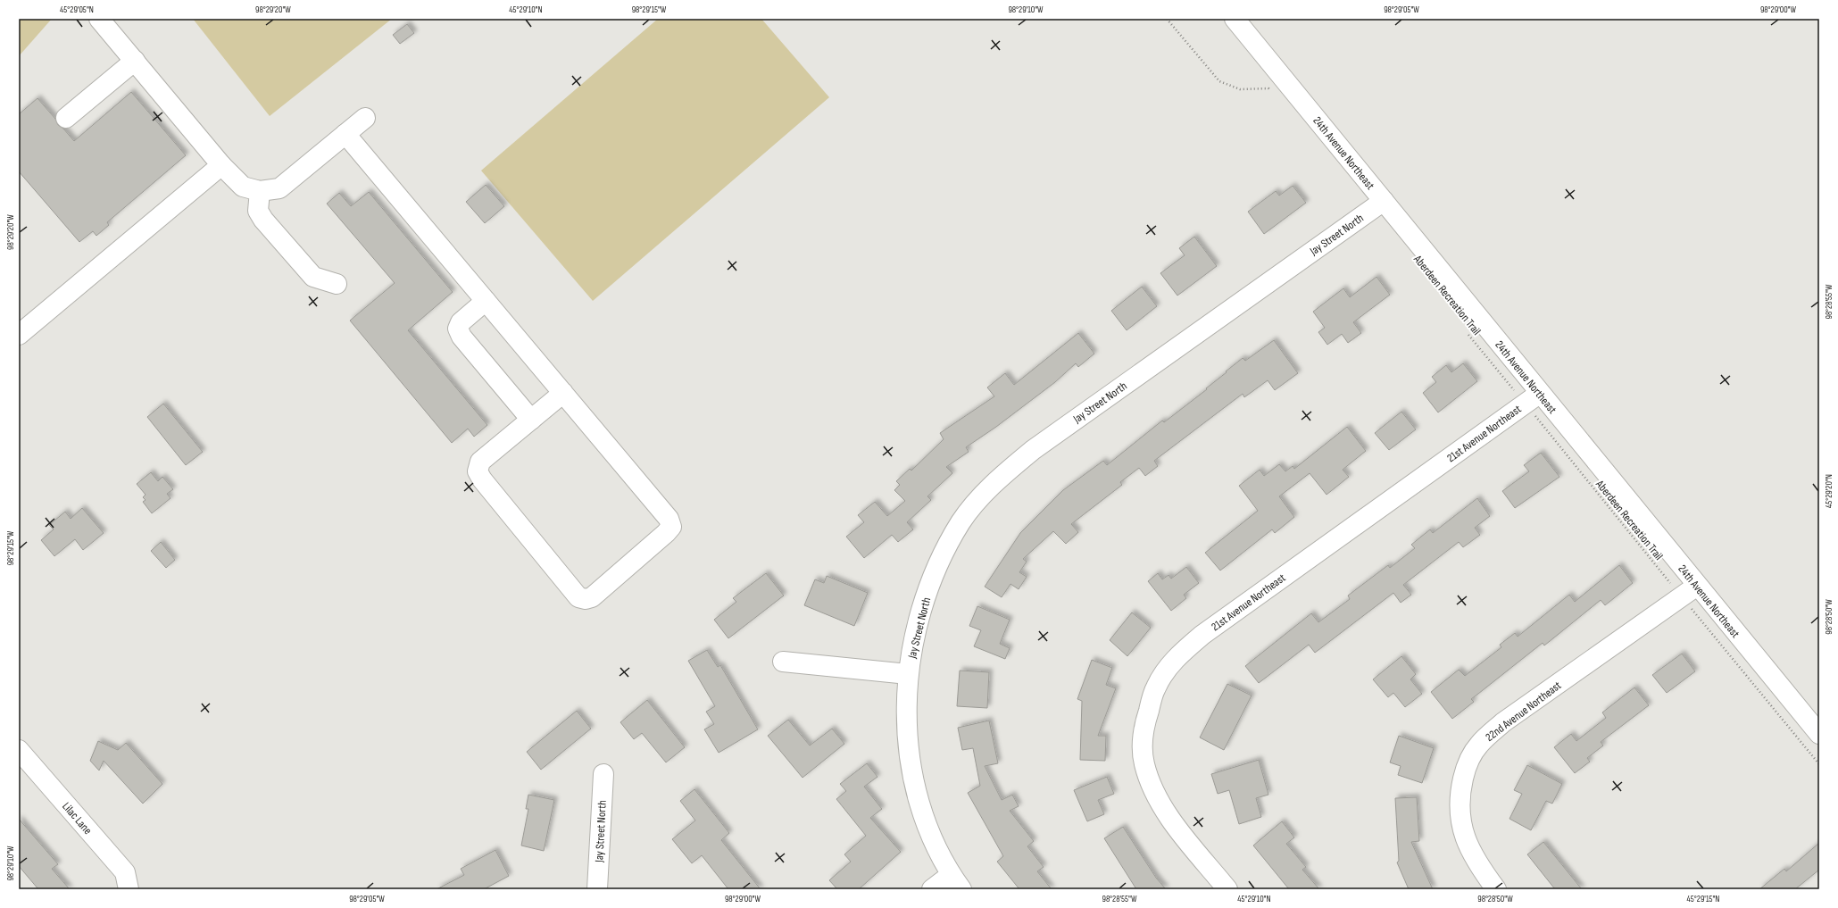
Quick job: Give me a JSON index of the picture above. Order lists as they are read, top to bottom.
{
  "streets": {
    "street": [
      "24th Avenue Northeast",
      "Jay Street North",
      "21st Avenue Northeast",
      "22nd Avenue Northeast",
      "Lilac Lane"
    ],
    "path": ["Aberdeen Recreation Trail"]
  },
  "crossings": [
    ["24th Avenue Northeast", "Jay Street North"],
    ["24th Avenue Northeast", "Aberdeen Recreation Trail"],
    ["24th Avenue Northeast", "21st Avenue Northeast"],
    ["24th Avenue Northeast", "22nd Avenue Northeast"],
    ["Aberdeen Recreation Trail", "21st Avenue Northeast"],
    ["Aberdeen Recreation Trail", "22nd Avenue Northeast"]
  ],
  "coordinates": [
    "45°29'05\"N",
    "98°29'20\"W",
    "45°29'10\"N",
    "98°29'15\"W",
    "98°29'10\"W",
    "98°29'05\"W",
    "98°29'00\"W",
    "98°28'55\"W",
    "45°29'20\"N",
    "98°28'50\"W",
    "45°29'15\"N"
  ]
}
